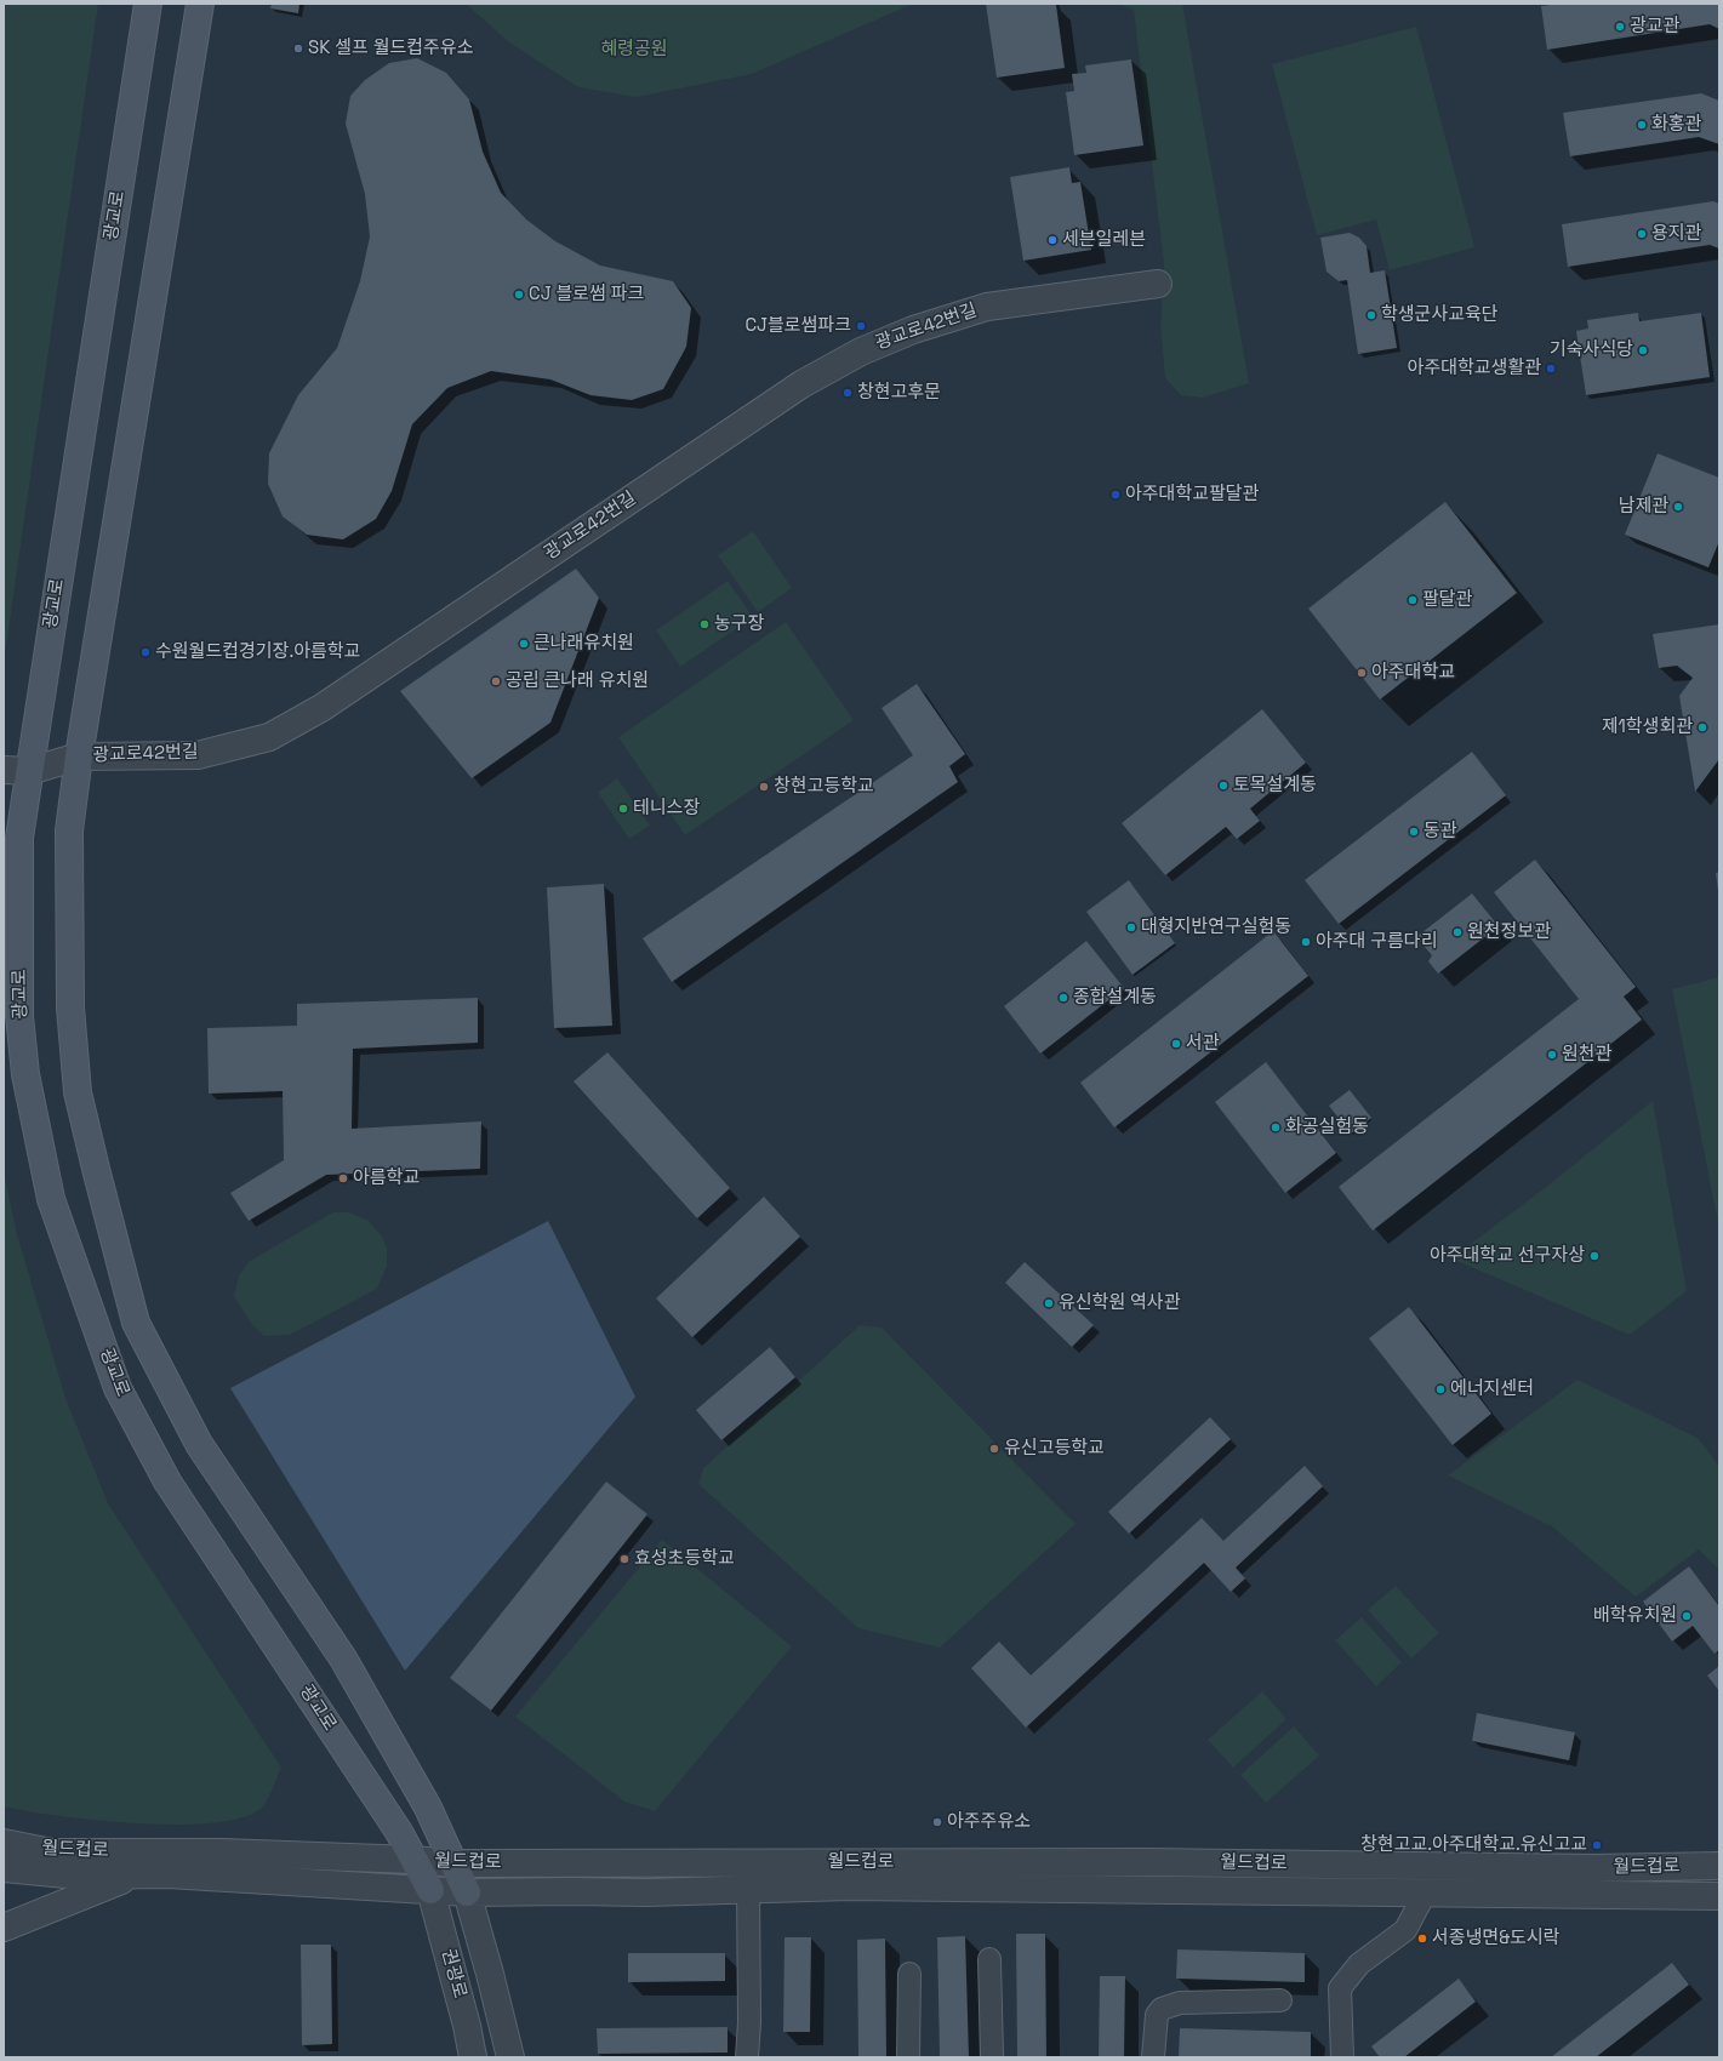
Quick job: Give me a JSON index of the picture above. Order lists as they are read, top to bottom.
{
  "streets": {
    "main road": ["광교로"],
    "street": ["광교로42번길", "월드컵로", "권광로"]
  },
  "crossings": [
    ["광교로", "광교로42번길"],
    ["광교로", "월드컵로"],
    ["광교로", "권광로"],
    ["월드컵로", "권광로"]
  ],
  "parks": ["혜령공원"],
  "places": [
    "광교관",
    "SK 셀프 월드컵주유소",
    "화홍관",
    "용지관",
    "세븐일레븐",
    "CJ 블로썸 파크",
    "학생군사교육단",
    "CJ블로썸파크",
    "기숙사식당",
    "아주대학교생활관",
    "창현고후문",
    "아주대학교팔달관",
    "남제관",
    "팔달관",
    "농구장",
    "큰나래유치원",
    "수원월드컵경기장.아름학교",
    "아주대학교",
    "공립 큰나래 유치원",
    "제1학생회관",
    "토목설계동",
    "창현고등학교",
    "테니스장",
    "동관",
    "대형지반연구실험동",
    "원천정보관",
    "아주대 구름다리",
    "종합설계동",
    "서관",
    "원천관",
    "화공실험동",
    "아름학교",
    "아주대학교 선구자상",
    "유신학원 역사관",
    "에너지센터",
    "유신고등학교",
    "효성초등학교",
    "배학유치원",
    "아주주유소",
    "창현고교.아주대학교.유신고교",
    "서종냉면&도시락"
  ]
}
